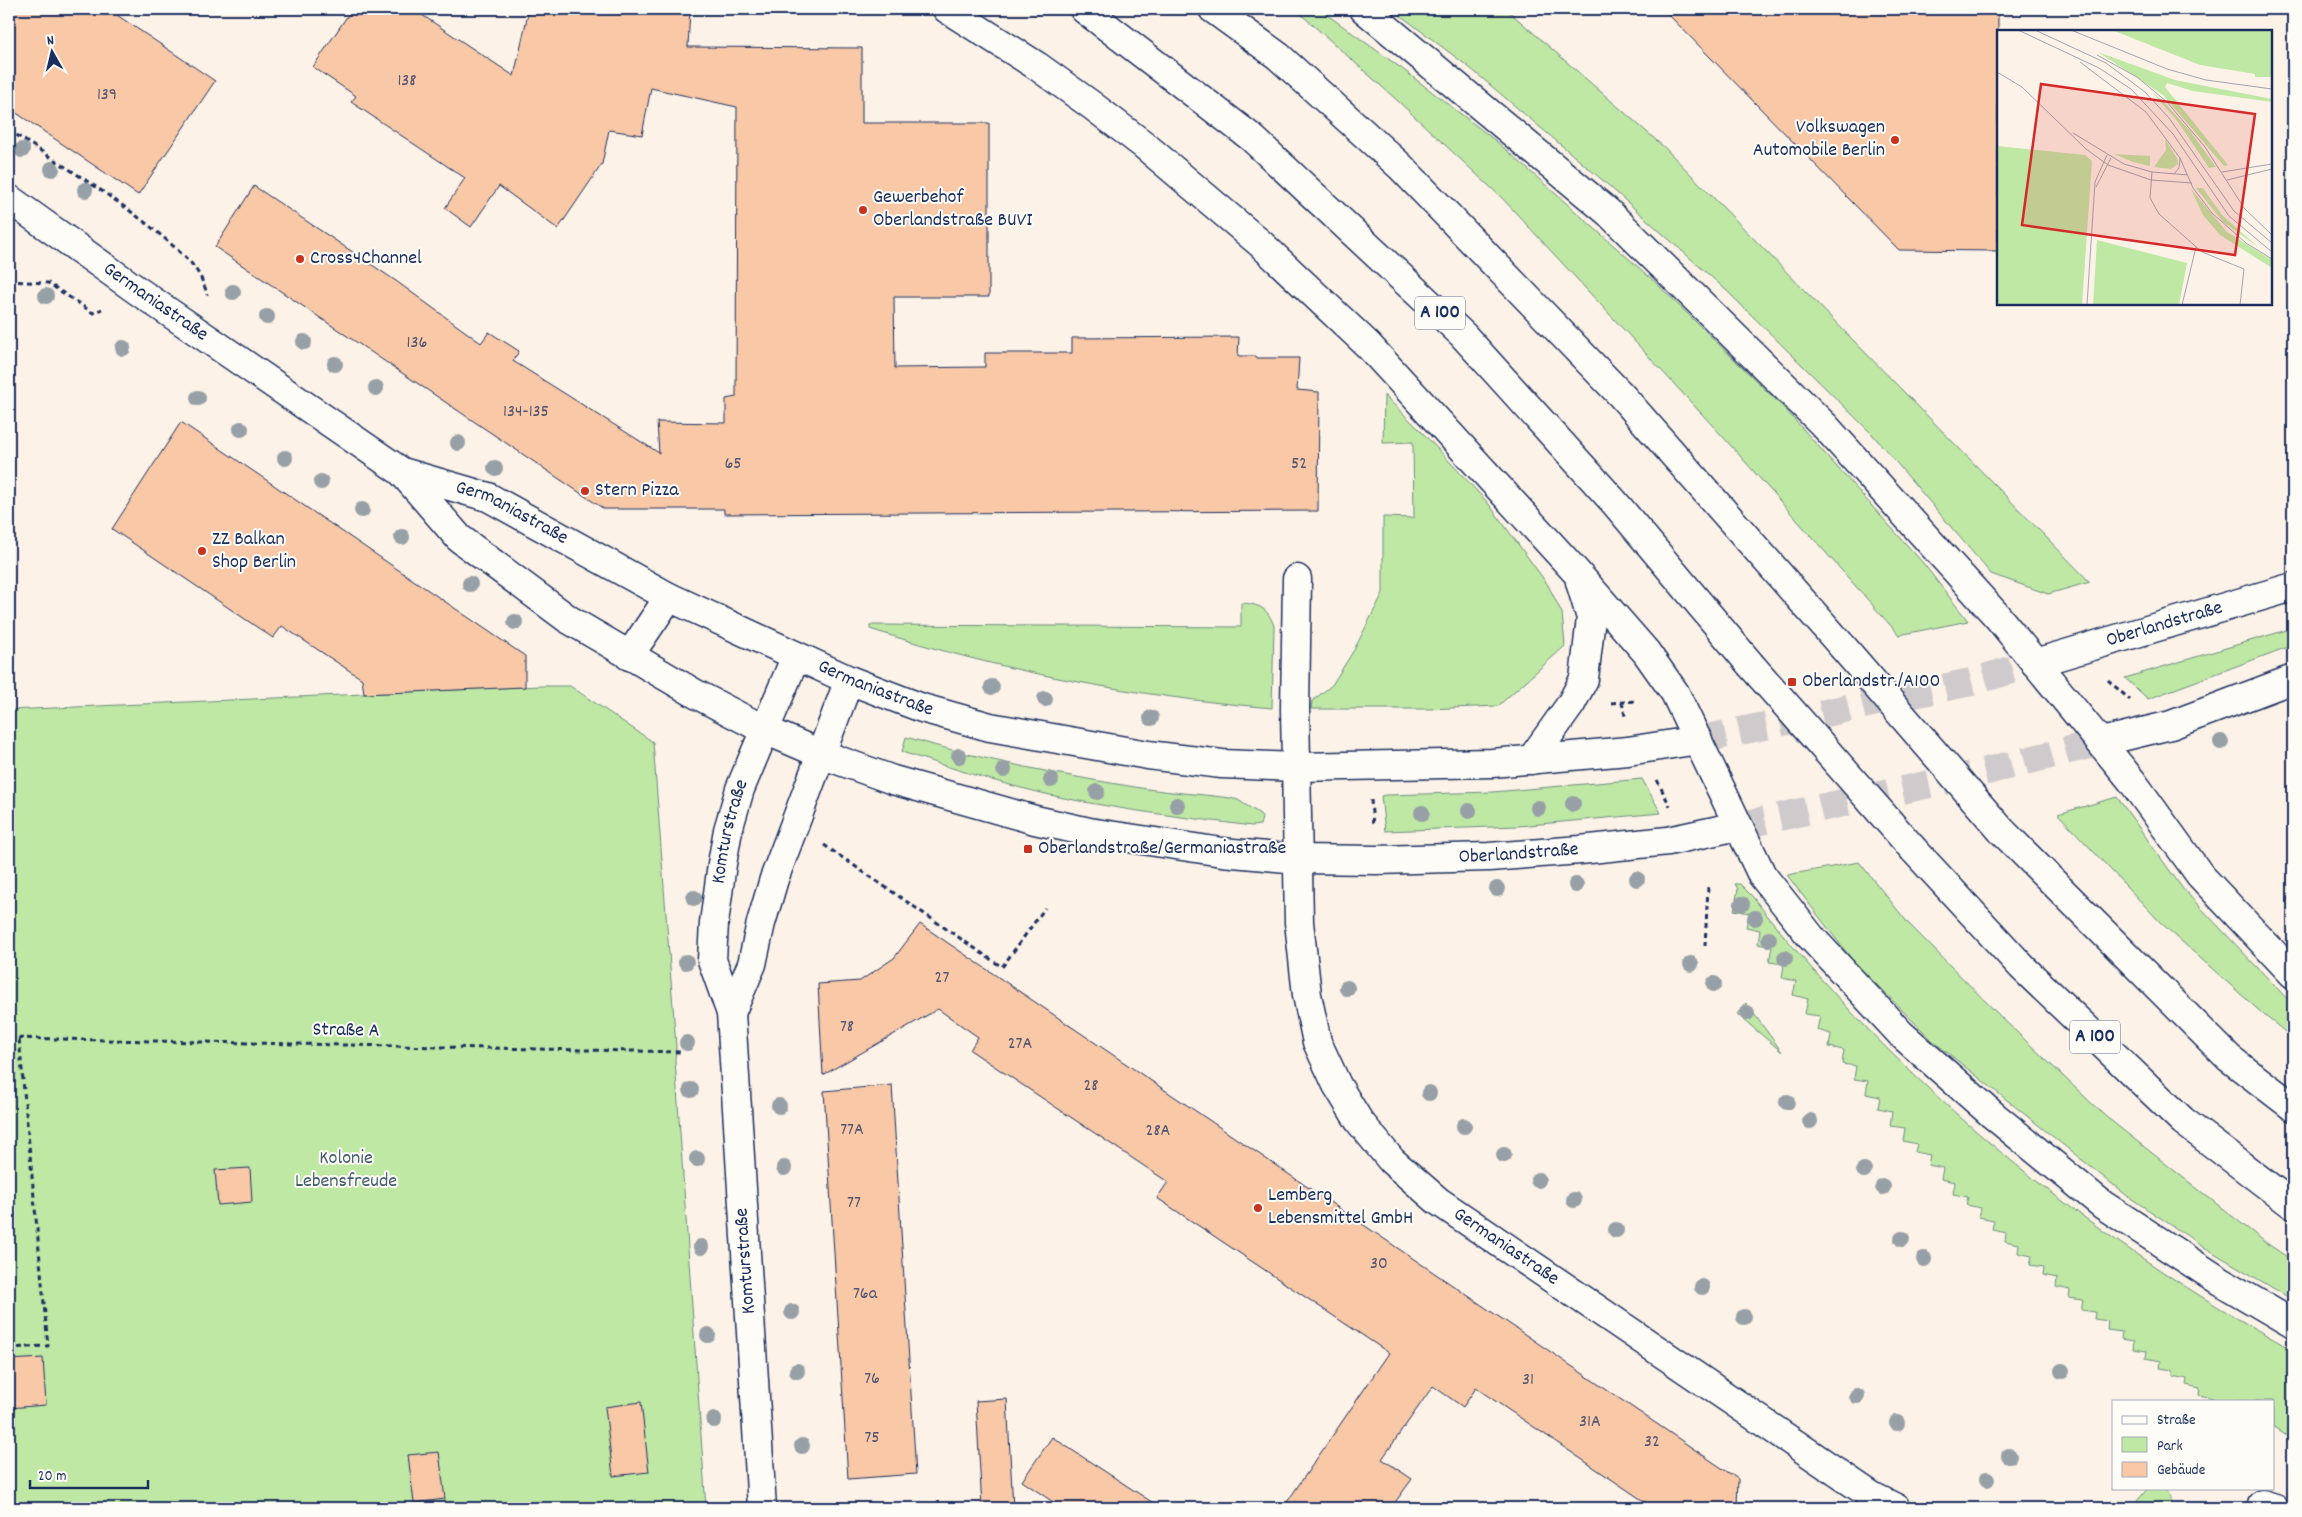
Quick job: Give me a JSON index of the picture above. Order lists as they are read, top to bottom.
{
  "streets": {
    "main road": [
      "Germaniastraße",
      "A 100",
      "Oberlandstraße",
      "Komturstraße"
    ],
    "path": ["Straße A"]
  },
  "crossings": [
    ["Germaniastraße", "Oberlandstraße"],
    ["Germaniastraße", "Komturstraße"]
  ],
  "parks": ["Kolonie Lebensfreude"],
  "places": {
    "other": [
      "Volkswagen Automobile Berlin",
      "Gewerbehof Oberlandstraße BUVI",
      "Cross4Channel",
      "Stern Pizza",
      "ZZ Balkan Shop Berlin",
      "Lemberg Lebensmittel GmbH"
    ],
    "transit": ["Oberlandstr./A100", "Oberlandstraße/Germaniastraße"]
  },
  "house_numbers": [
    "138",
    "139",
    "136",
    "134-135",
    "65",
    "52",
    "27",
    "78",
    "27A",
    "28",
    "77A",
    "28A",
    "77",
    "30",
    "76a",
    "76",
    "31",
    "31A",
    "75",
    "32"
  ],
  "legend": ["Straße", "Park", "Gebäude"],
  "scale_bar": "20 m",
  "north": "top"
}
